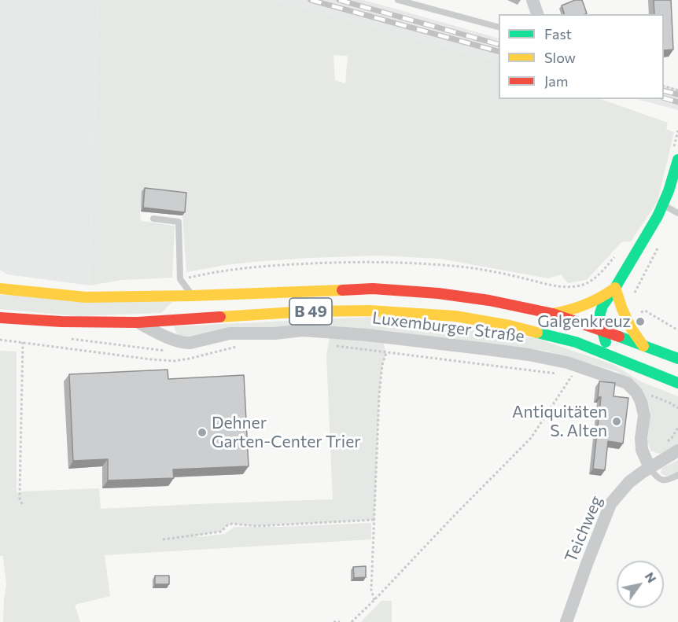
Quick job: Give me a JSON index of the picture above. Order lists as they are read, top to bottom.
{
  "streets": {
    "main road": ["B 49", "Luxemburger Straße"],
    "street": ["Teichweg"]
  },
  "places": ["Galgenkreuz", "Antiquitäten S. Alten", "Dehner Garten-Center Trier"],
  "legend": ["Fast", "Slow", "Jam"],
  "north": "top right"
}
